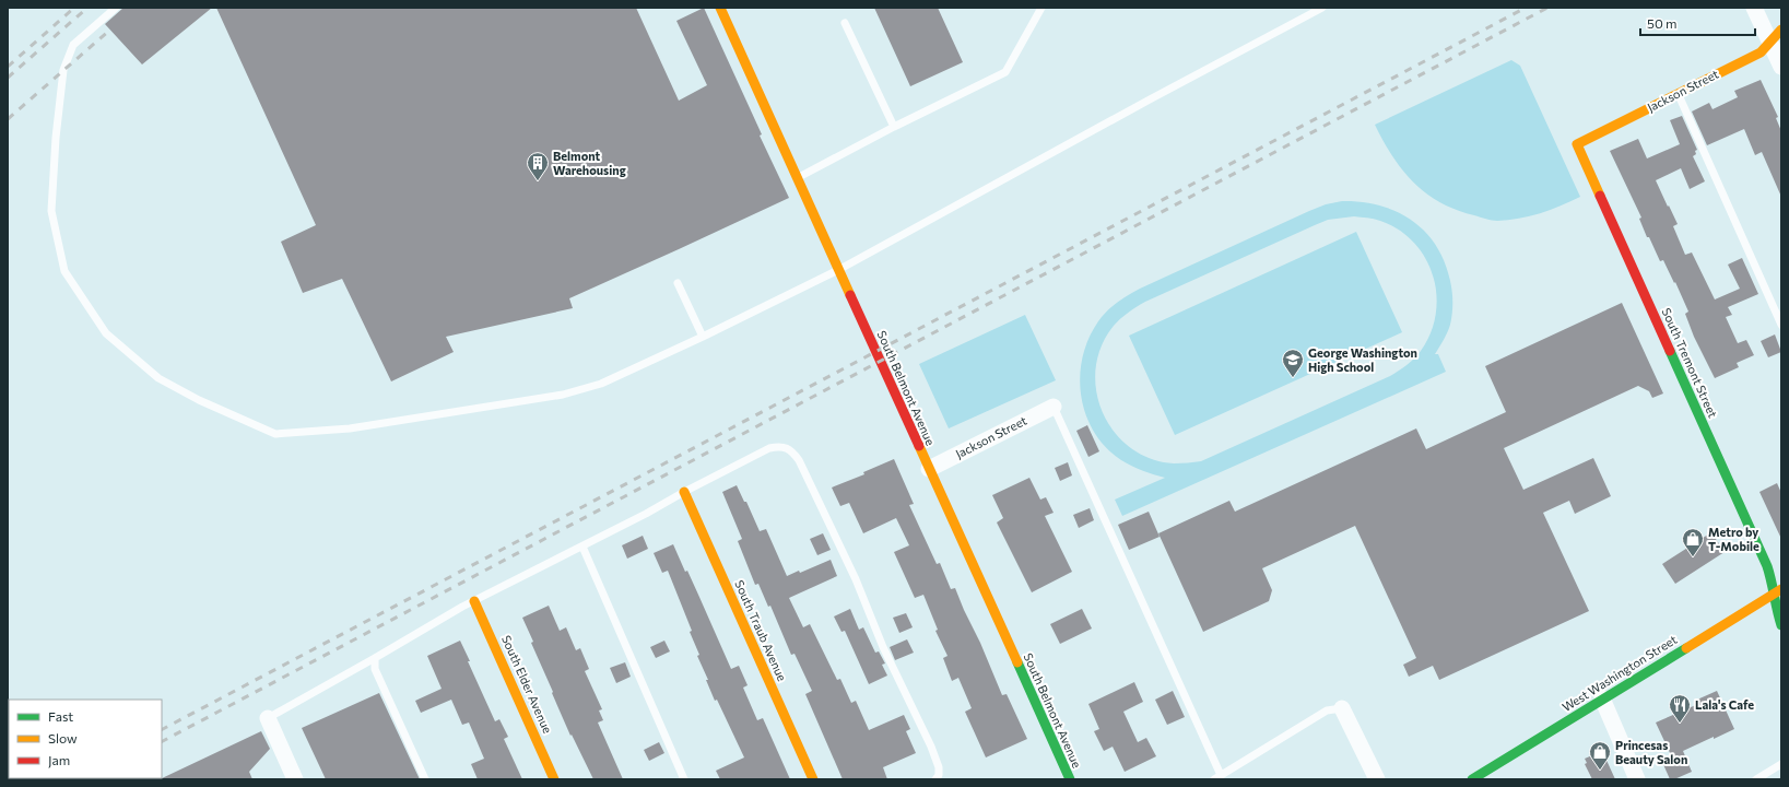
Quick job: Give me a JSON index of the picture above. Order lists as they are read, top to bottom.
{
  "streets": {
    "street": [
      "Jackson Street",
      "South Tremont Street",
      "South Belmont Avenue",
      "South Traub Avenue",
      "West Washington Street",
      "South Elder Avenue"
    ]
  },
  "crossings": [
    ["Jackson Street", "South Tremont Street"],
    ["Jackson Street", "South Belmont Avenue"],
    ["South Tremont Street", "West Washington Street"]
  ],
  "places": {
    "building": ["Belmont Warehousing"],
    "school or university": ["George Washington High School"],
    "shop": ["Metro by T-Mobile", "Princesas Beauty Salon"],
    "restaurant": ["Lala's Cafe"]
  },
  "legend": ["Fast", "Slow", "Jam"],
  "scale_bar": "50 m"
}
